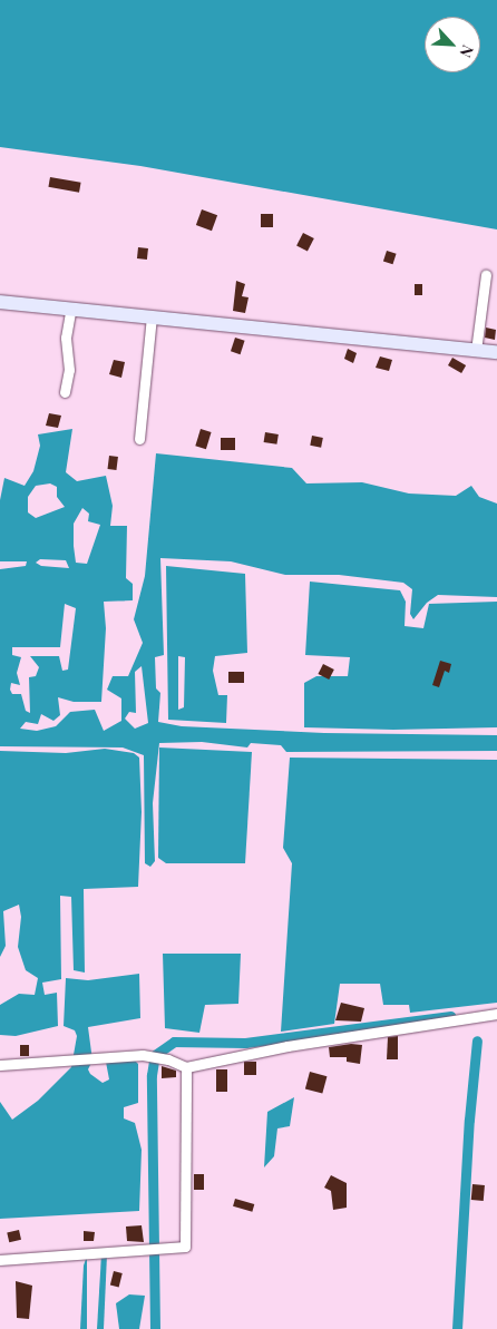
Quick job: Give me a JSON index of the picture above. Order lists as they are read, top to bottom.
{
  "north": "bottom right"
}
